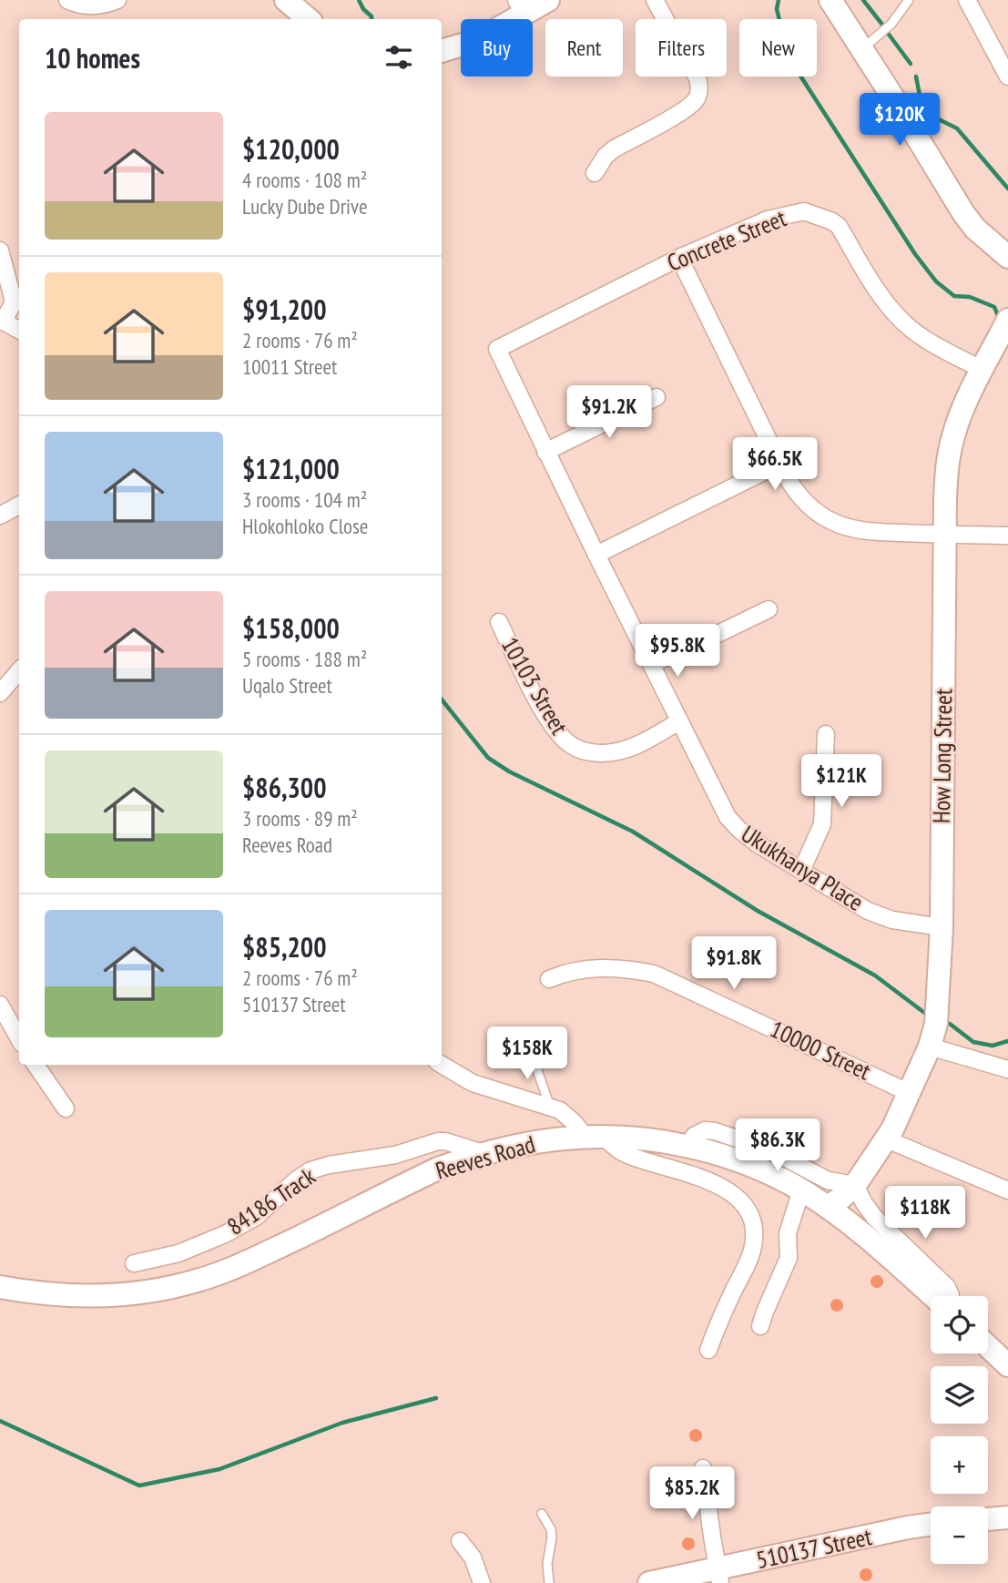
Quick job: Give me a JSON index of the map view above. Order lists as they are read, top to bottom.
{
  "streets": {
    "street": [
      "Concrete Street",
      "10103 Street",
      "How Long Street",
      "Ukukhanya Place",
      "10000 Street",
      "Reeves Road",
      "84186 Track",
      "510137 Street"
    ]
  },
  "crossings": [
    ["Concrete Street", "How Long Street"],
    ["Concrete Street", "Ukukhanya Place"],
    ["10103 Street", "Ukukhanya Place"],
    ["How Long Street", "Ukukhanya Place"],
    ["How Long Street", "10000 Street"],
    ["How Long Street", "Reeves Road"],
    ["Reeves Road", "84186 Track"]
  ],
  "page": {
    "chip": [
      "Buy",
      "Rent",
      "Filters",
      "New"
    ],
    "heading": "10 homes",
    "price": [
      "$120K",
      "$91.2K",
      "$66.5K",
      "$95.8K",
      "$121K",
      "$91.8K",
      "$158K",
      "$86.3K",
      "$118K",
      "$85.2K"
    ],
    "list": [
      {
        "name": "$120,000",
        "note": "4 rooms · 108 m² · Lucky Dube Drive"
      },
      {
        "name": "$91,200",
        "note": "2 rooms · 76 m² · 10011 Street"
      },
      {
        "name": "$121,000",
        "note": "3 rooms · 104 m² · Hlokohloko Close"
      },
      {
        "name": "$158,000",
        "note": "5 rooms · 188 m² · Uqalo Street"
      },
      {
        "name": "$86,300",
        "note": "3 rooms · 89 m² · Reeves Road"
      },
      {
        "name": "$85,200",
        "note": "2 rooms · 76 m² · 510137 Street"
      }
    ],
    "map_buttons": ["+", "−"]
  }
}
